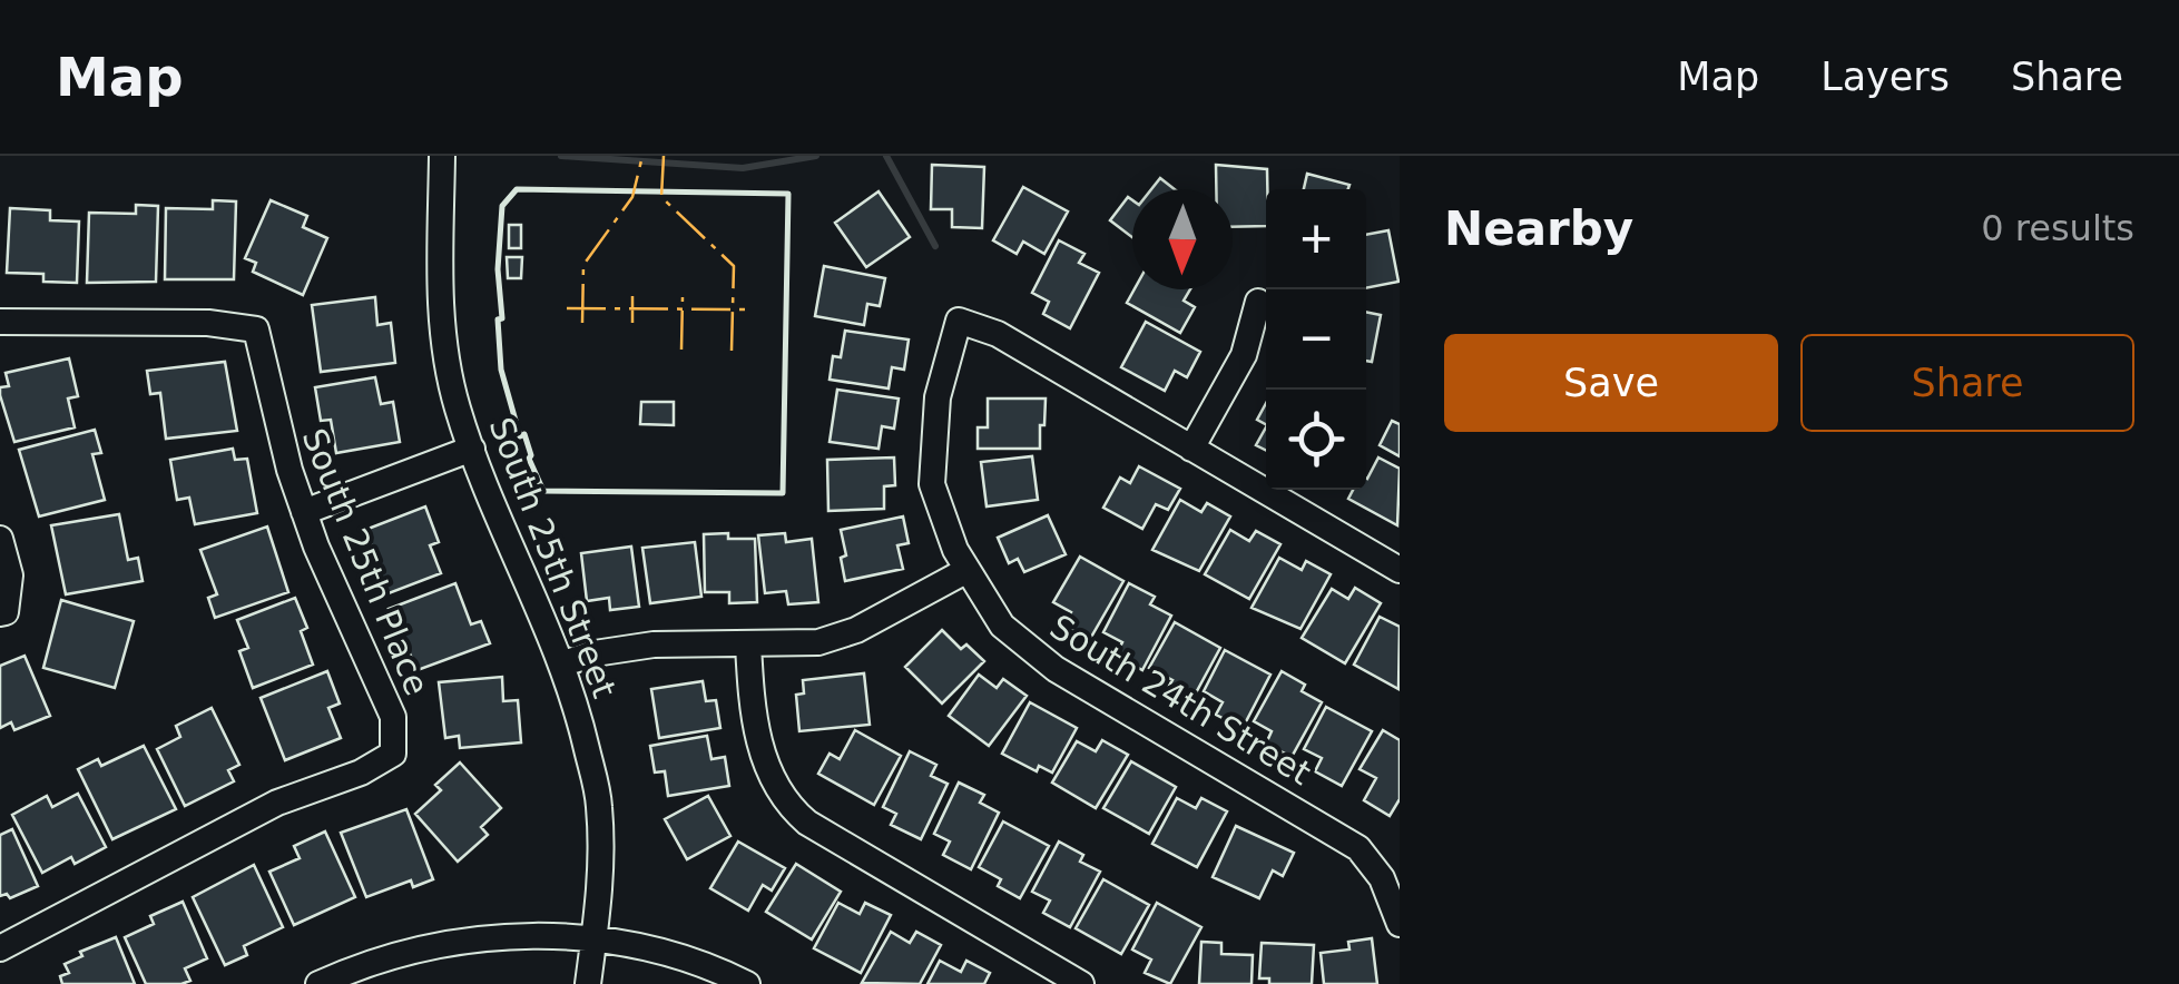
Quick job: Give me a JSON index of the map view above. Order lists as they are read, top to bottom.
{
  "streets": {
    "street": ["South 25th Street", "South 25th Place", "South 24th Street"]
  },
  "north": "bottom",
  "page": {
    "header": "Map",
    "nav": ["Map", "Layers", "Share"],
    "heading": ["Nearby", "0 results"],
    "map_buttons": ["+", "−"],
    "buttons": ["Save", "Share"]
  }
}
